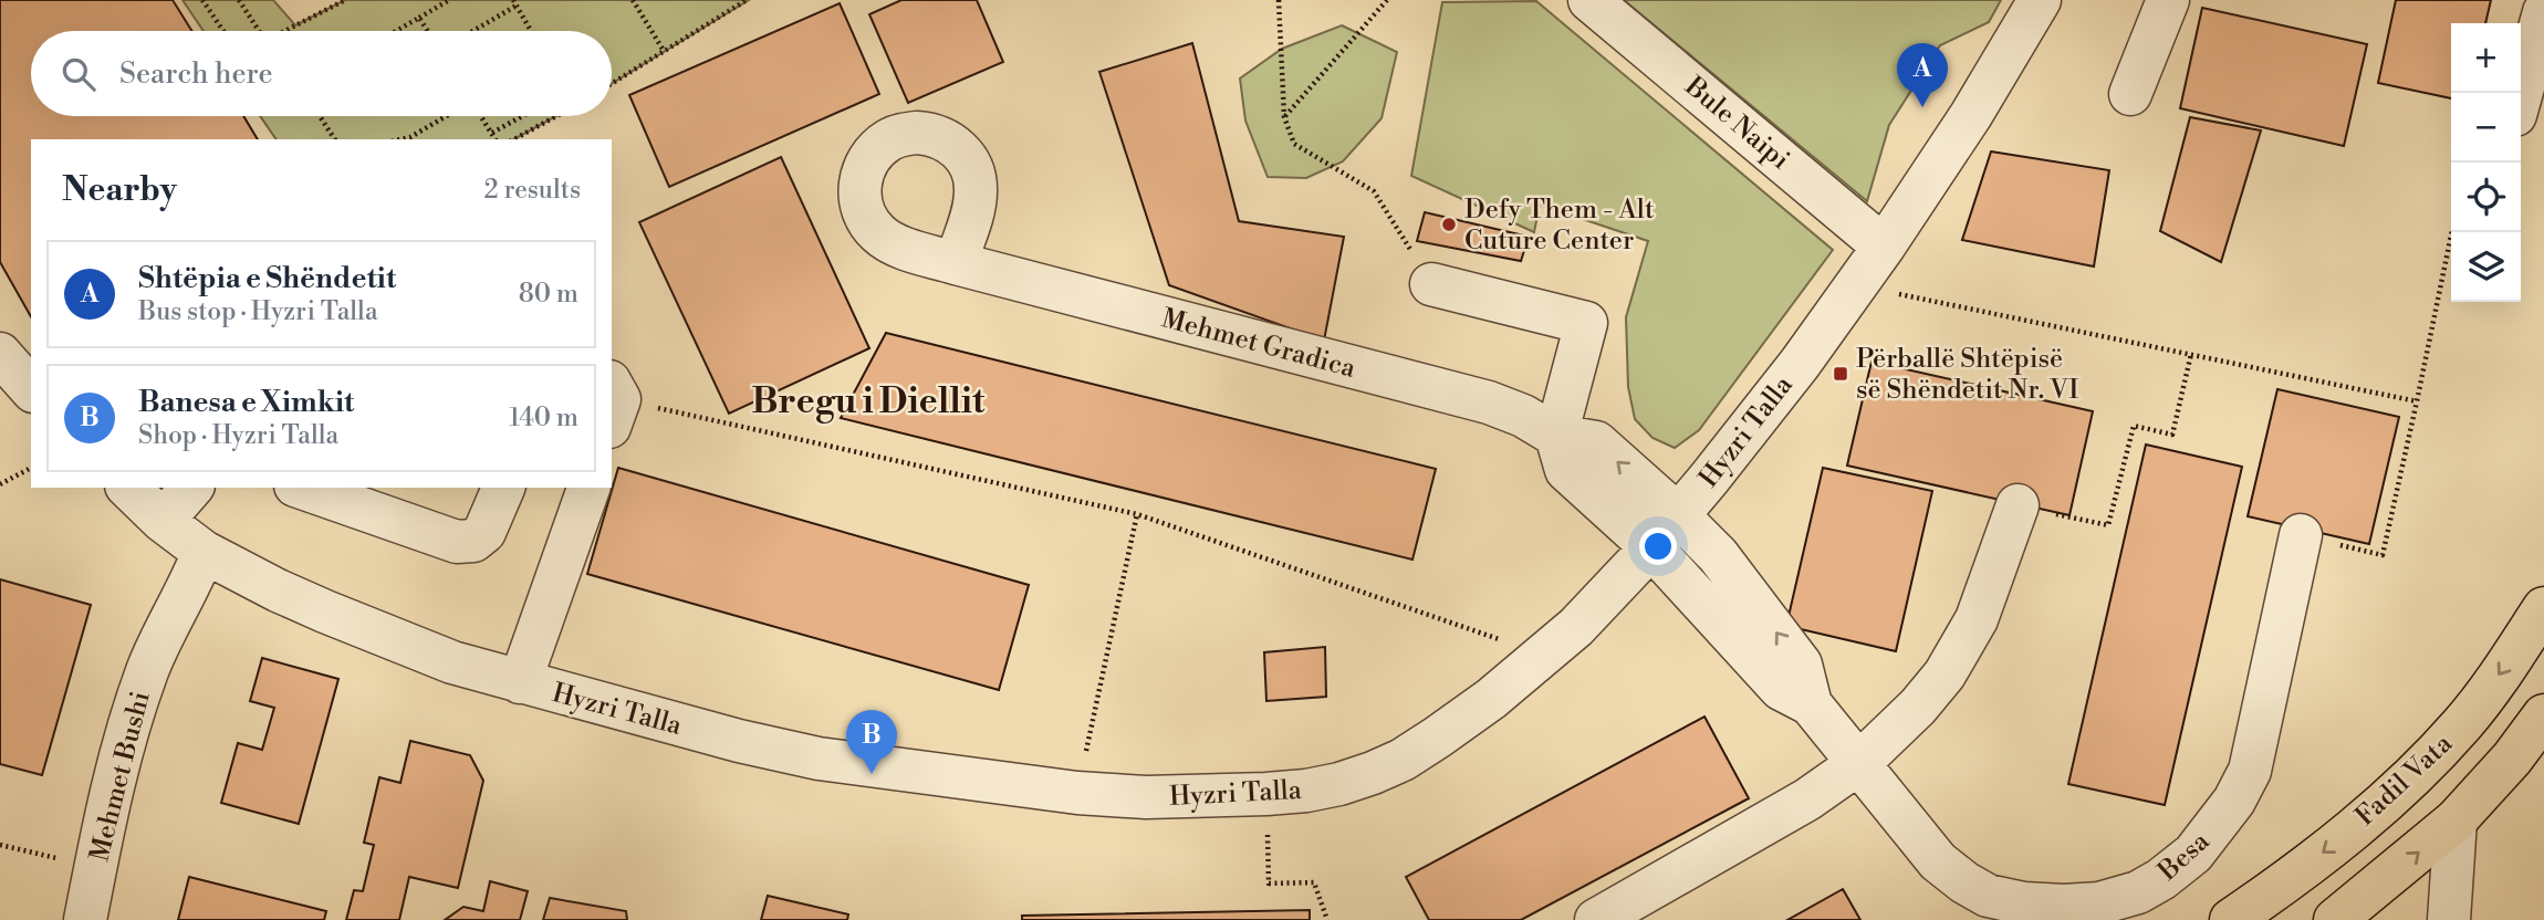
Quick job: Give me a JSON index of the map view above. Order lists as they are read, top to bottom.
{
  "streets": {
    "main road": ["Fadil Vata"],
    "street": [
      "Bule Naipi",
      "Mehmet Gradica",
      "Hyzri Talla",
      "Mehmet Bushi",
      "Besa"
    ]
  },
  "crossings": [
    ["Bule Naipi", "Hyzri Talla"],
    ["Mehmet Gradica", "Hyzri Talla"],
    ["Mehmet Gradica", "Besa"],
    ["Hyzri Talla", "Mehmet Bushi"],
    ["Hyzri Talla", "Besa"]
  ],
  "districts": ["Bregu i Diellit"],
  "places": {
    "other": ["Defy Them - Alt Cuture Center"],
    "transit": ["Përballë Shtëpisë së Shëndetit Nr. VI"]
  },
  "page": {
    "map_buttons": ["+", "−"],
    "search": "Search here",
    "pins": ["A", "B"],
    "heading": ["Nearby", "2 results"],
    "list": [
      {
        "mark": "A",
        "name": "Shtëpia e Shëndetit",
        "note": "Bus stop · Hyzri Talla",
        "value": "80 m"
      },
      {
        "mark": "B",
        "name": "Banesa e Ximkit",
        "note": "Shop · Hyzri Talla",
        "value": "140 m"
      }
    ]
  }
}
